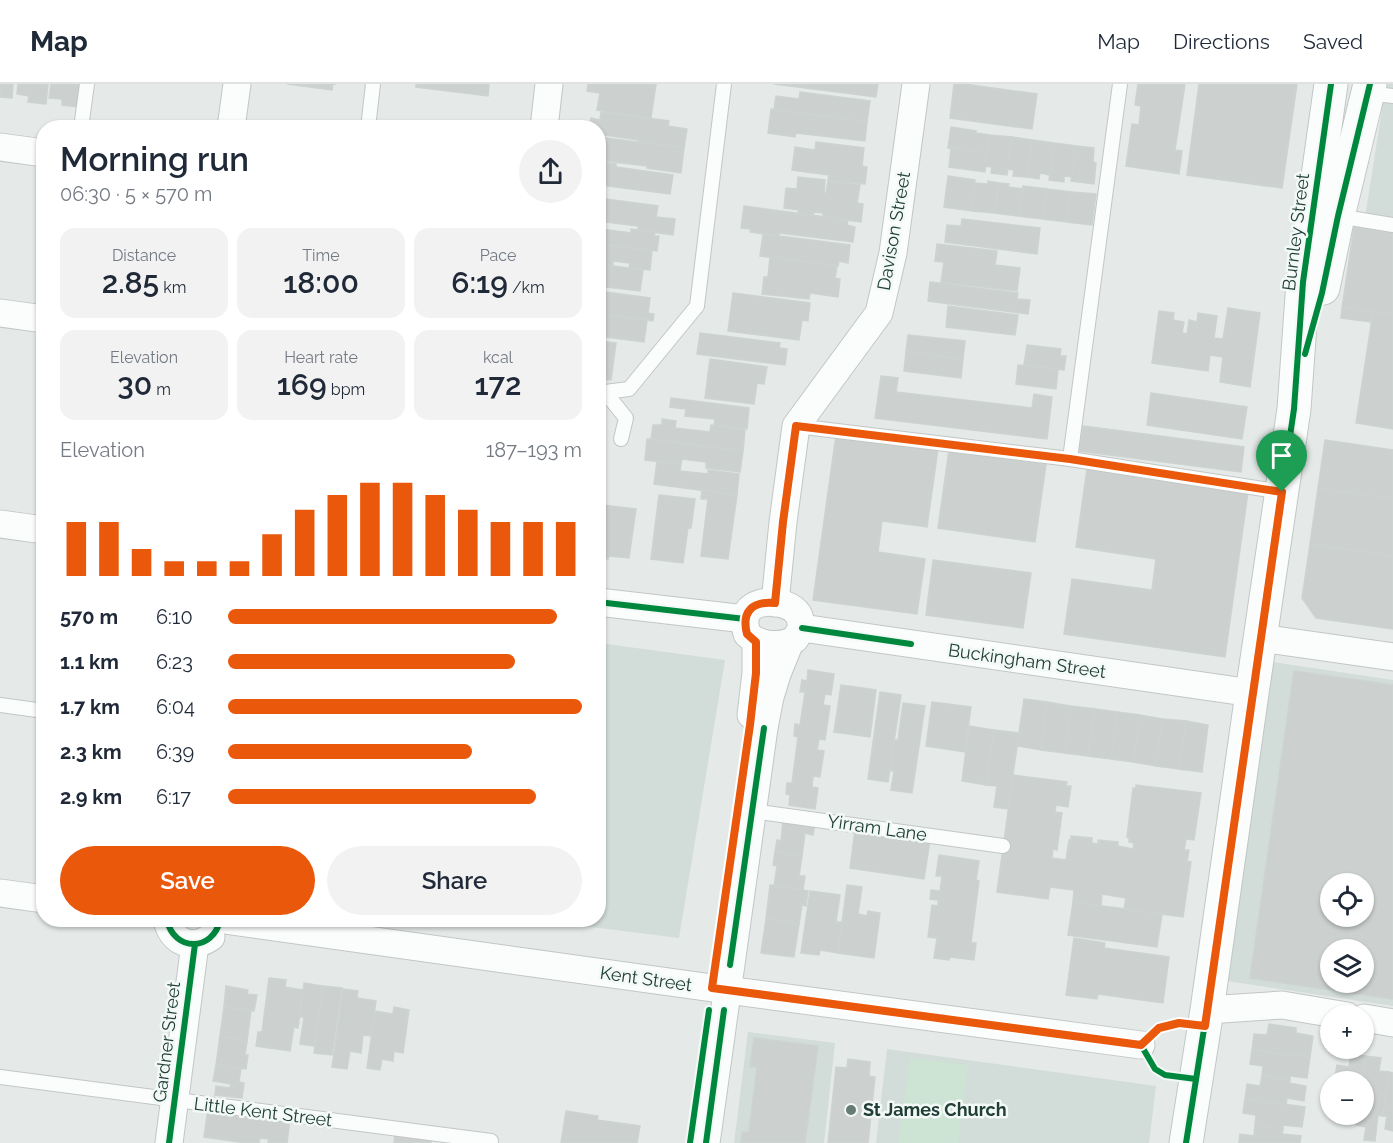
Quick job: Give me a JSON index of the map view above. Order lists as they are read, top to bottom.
{
  "streets": {
    "main road": ["Burnley Street"],
    "street": [
      "Davison Street",
      "Buckingham Street",
      "Kent Street",
      "Gardner Street"
    ],
    "lane": ["Yirram Lane", "Little Kent Street"]
  },
  "crossings": [
    ["Davison Street", "Buckingham Street"],
    ["Burnley Street", "Buckingham Street"],
    ["Gardner Street", "Little Kent Street"]
  ],
  "places": ["St James Church"],
  "page": {
    "header": "Map",
    "nav": ["Map", "Directions", "Saved"],
    "heading": ["Morning run", "06:30 · 5 × 570 m"],
    "stats": [
      ["Distance", "2.85 km"],
      ["Time", "18:00"],
      ["Pace", "6:19 /km"],
      ["Elevation", "30 m"],
      ["Heart rate", "169 bpm"],
      ["kcal", "172"]
    ],
    "chart": ["Elevation", "187–193 m"],
    "list": [
      {
        "name": "570 m",
        "note": "6:10"
      },
      {
        "name": "1.1 km",
        "note": "6:23"
      },
      {
        "name": "1.7 km",
        "note": "6:04"
      },
      {
        "name": "2.3 km",
        "note": "6:39"
      },
      {
        "name": "2.9 km",
        "note": "6:17"
      }
    ],
    "buttons": ["Save", "Share"],
    "map_buttons": ["+", "−"]
  }
}
